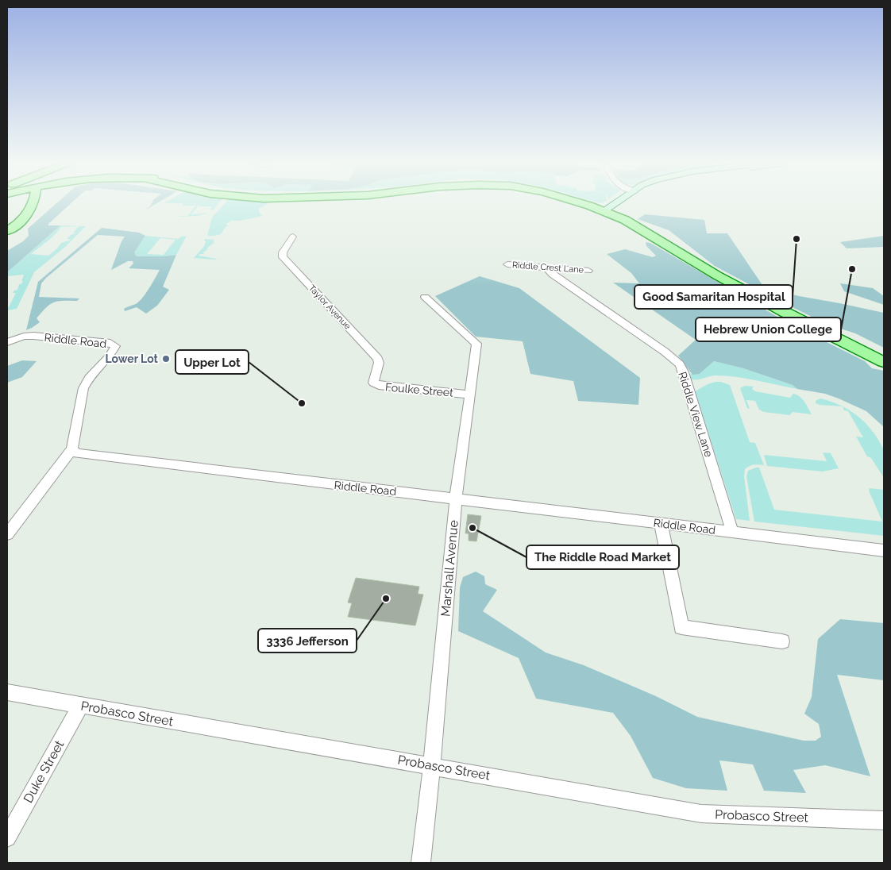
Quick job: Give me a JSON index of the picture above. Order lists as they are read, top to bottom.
{
  "streets": {
    "street": [
      "Riddle Crest Lane",
      "Taylor Avenue",
      "Riddle Road",
      "Foulke Street",
      "Riddle View Lane",
      "Marshall Avenue",
      "Probasco Street",
      "Duke Street"
    ]
  },
  "crossings": [
    ["Riddle Crest Lane", "Riddle View Lane"],
    ["Taylor Avenue", "Foulke Street"],
    ["Riddle Road", "Riddle View Lane"],
    ["Riddle Road", "Marshall Avenue"],
    ["Foulke Street", "Marshall Avenue"],
    ["Marshall Avenue", "Probasco Street"],
    ["Probasco Street", "Duke Street"]
  ],
  "places": [
    "Good Samaritan Hospital",
    "Hebrew Union College",
    "Lower Lot",
    "Upper Lot",
    "The Riddle Road Market",
    "3336 Jefferson"
  ]
}
